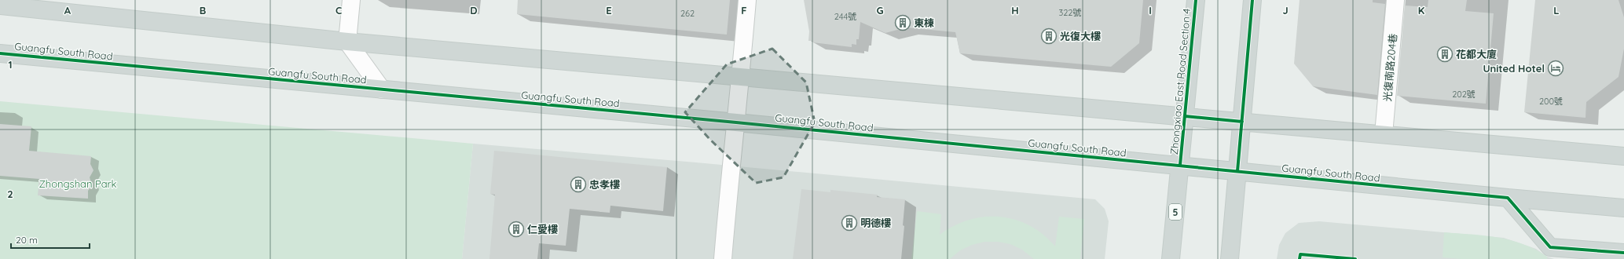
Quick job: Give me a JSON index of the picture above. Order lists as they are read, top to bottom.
{
  "streets": {
    "main road": ["Guangfu South Road", "Zhongxiao East Road Section 4", "5"],
    "lane": ["光復南路204巷"]
  },
  "crossings": [
    ["Guangfu South Road", "Zhongxiao East Road Section 4"]
  ],
  "parks": ["Zhongshan Park"],
  "places": {
    "building": [
      "東棟",
      "光復大樓",
      "花都大廈",
      "忠孝樓",
      "明德樓",
      "仁愛樓"
    ],
    "hotel": ["United Hotel"]
  },
  "house_numbers": [
    "322號",
    "262",
    "244號",
    "202號",
    "200號"
  ],
  "scale_bar": "20 m",
  "grid": {
    "columns": [
      "A",
      "B",
      "C",
      "D",
      "E",
      "F",
      "G",
      "H",
      "I",
      "J",
      "K",
      "L"
    ],
    "rows": ["1", "2"]
  }
}
